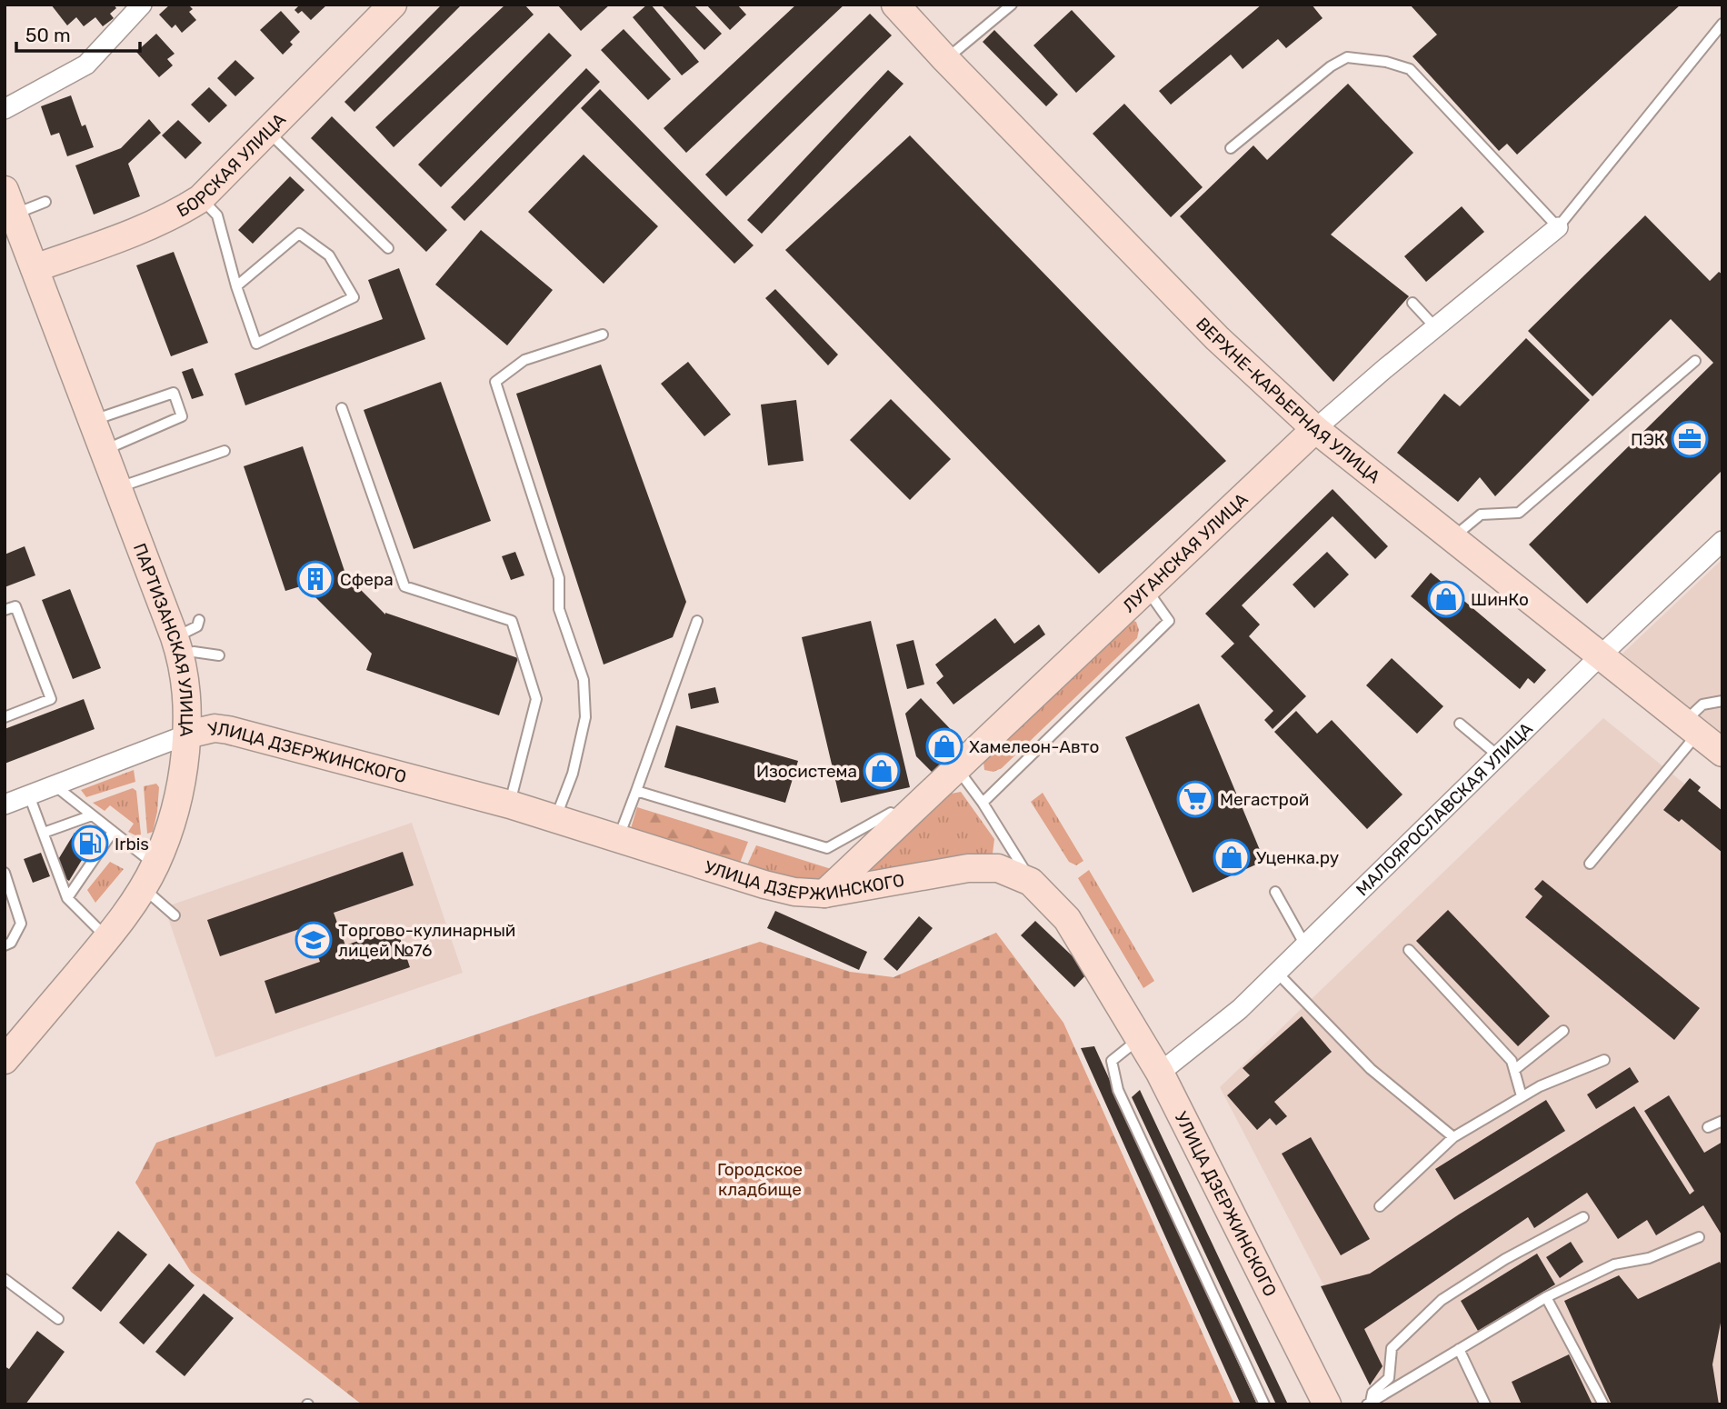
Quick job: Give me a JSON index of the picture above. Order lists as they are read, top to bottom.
{
  "streets": {
    "street": [
      "БОРСКАЯ УЛИЦА",
      "ВЕРХНЕ-КАРЬЕРНАЯ УЛИЦА",
      "ЛУГАНСКАЯ УЛИЦА",
      "ПАРТИЗАНСКАЯ УЛИЦА",
      "УЛИЦА ДЗЕРЖИНСКОГО",
      "МАЛОЯРОСЛАВСКАЯ УЛИЦА"
    ]
  },
  "crossings": [
    ["БОРСКАЯ УЛИЦА", "ПАРТИЗАНСКАЯ УЛИЦА"],
    ["ВЕРХНЕ-КАРЬЕРНАЯ УЛИЦА", "ЛУГАНСКАЯ УЛИЦА"],
    ["ВЕРХНЕ-КАРЬЕРНАЯ УЛИЦА", "МАЛОЯРОСЛАВСКАЯ УЛИЦА"],
    ["ЛУГАНСКАЯ УЛИЦА", "УЛИЦА ДЗЕРЖИНСКОГО"],
    ["ПАРТИЗАНСКАЯ УЛИЦА", "УЛИЦА ДЗЕРЖИНСКОГО"],
    ["УЛИЦА ДЗЕРЖИНСКОГО", "МАЛОЯРОСЛАВСКАЯ УЛИЦА"]
  ],
  "parks": ["Городское кладбище"],
  "places": {
    "office": ["ПЭК"],
    "building": ["Сфера"],
    "shop": [
      "ШинКо",
      "Хамелеон-Авто",
      "Изосистема",
      "Уценка.ру"
    ],
    "supermarket": ["Мегастрой"],
    "fuel station": ["Irbis"],
    "school or university": ["Торгово-кулинарный лицей №76"]
  },
  "scale_bar": "50 m"
}
